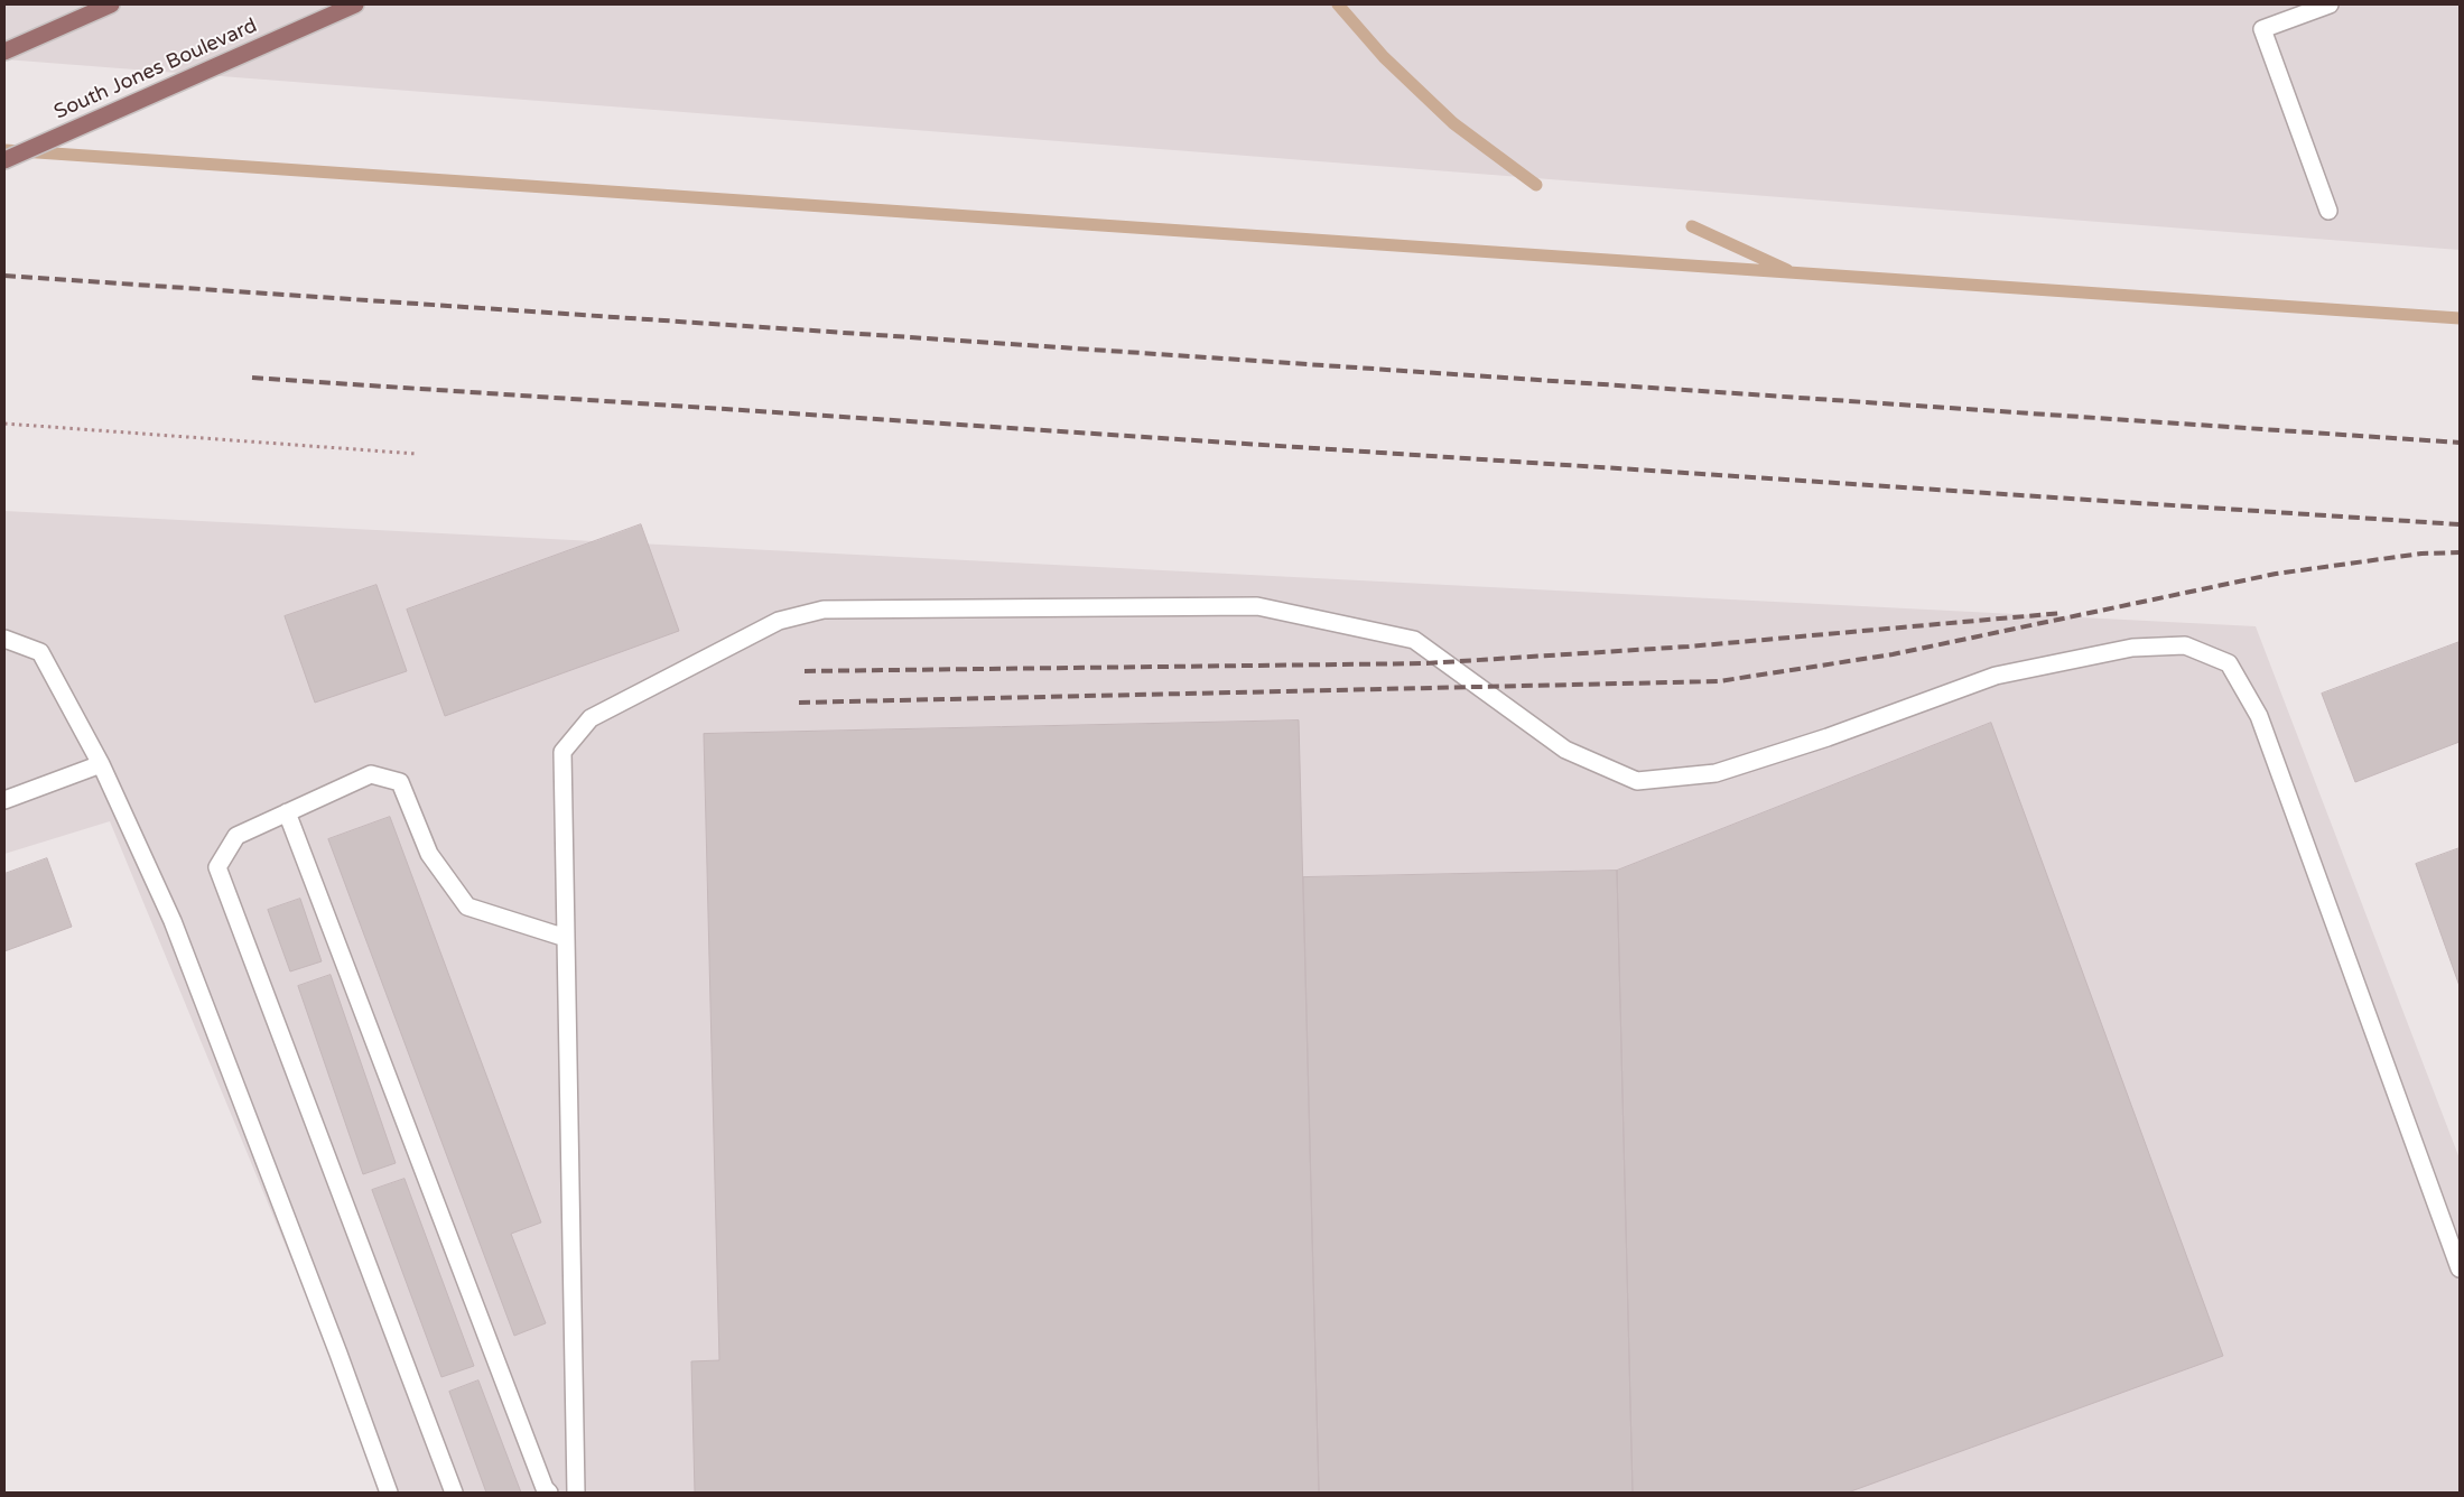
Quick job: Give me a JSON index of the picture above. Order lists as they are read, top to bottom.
{
  "streets": {
    "main road": ["South Jones Boulevard"]
  }
}
